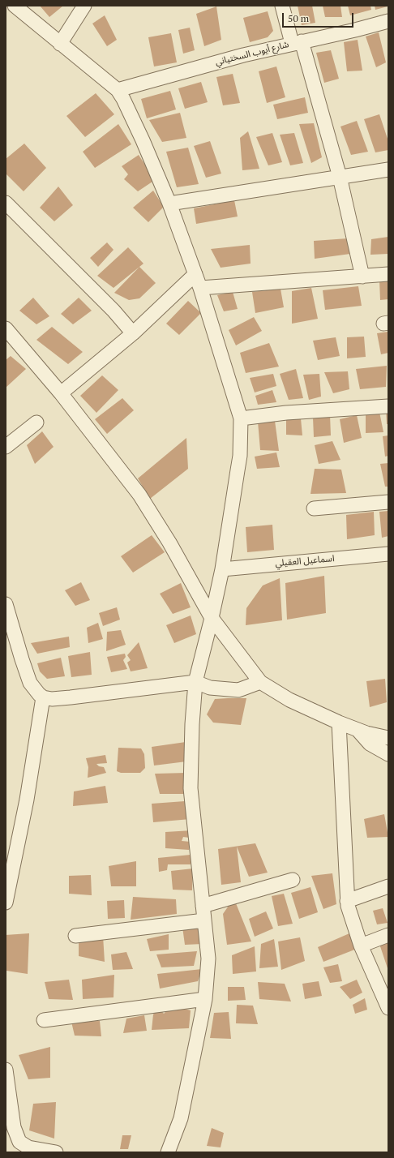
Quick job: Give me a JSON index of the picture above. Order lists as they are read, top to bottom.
{
  "streets": {
    "street": ["شارع أيوب السختياني", "اسماعيل العقيلي"]
  },
  "scale_bar": "50 m"
}
